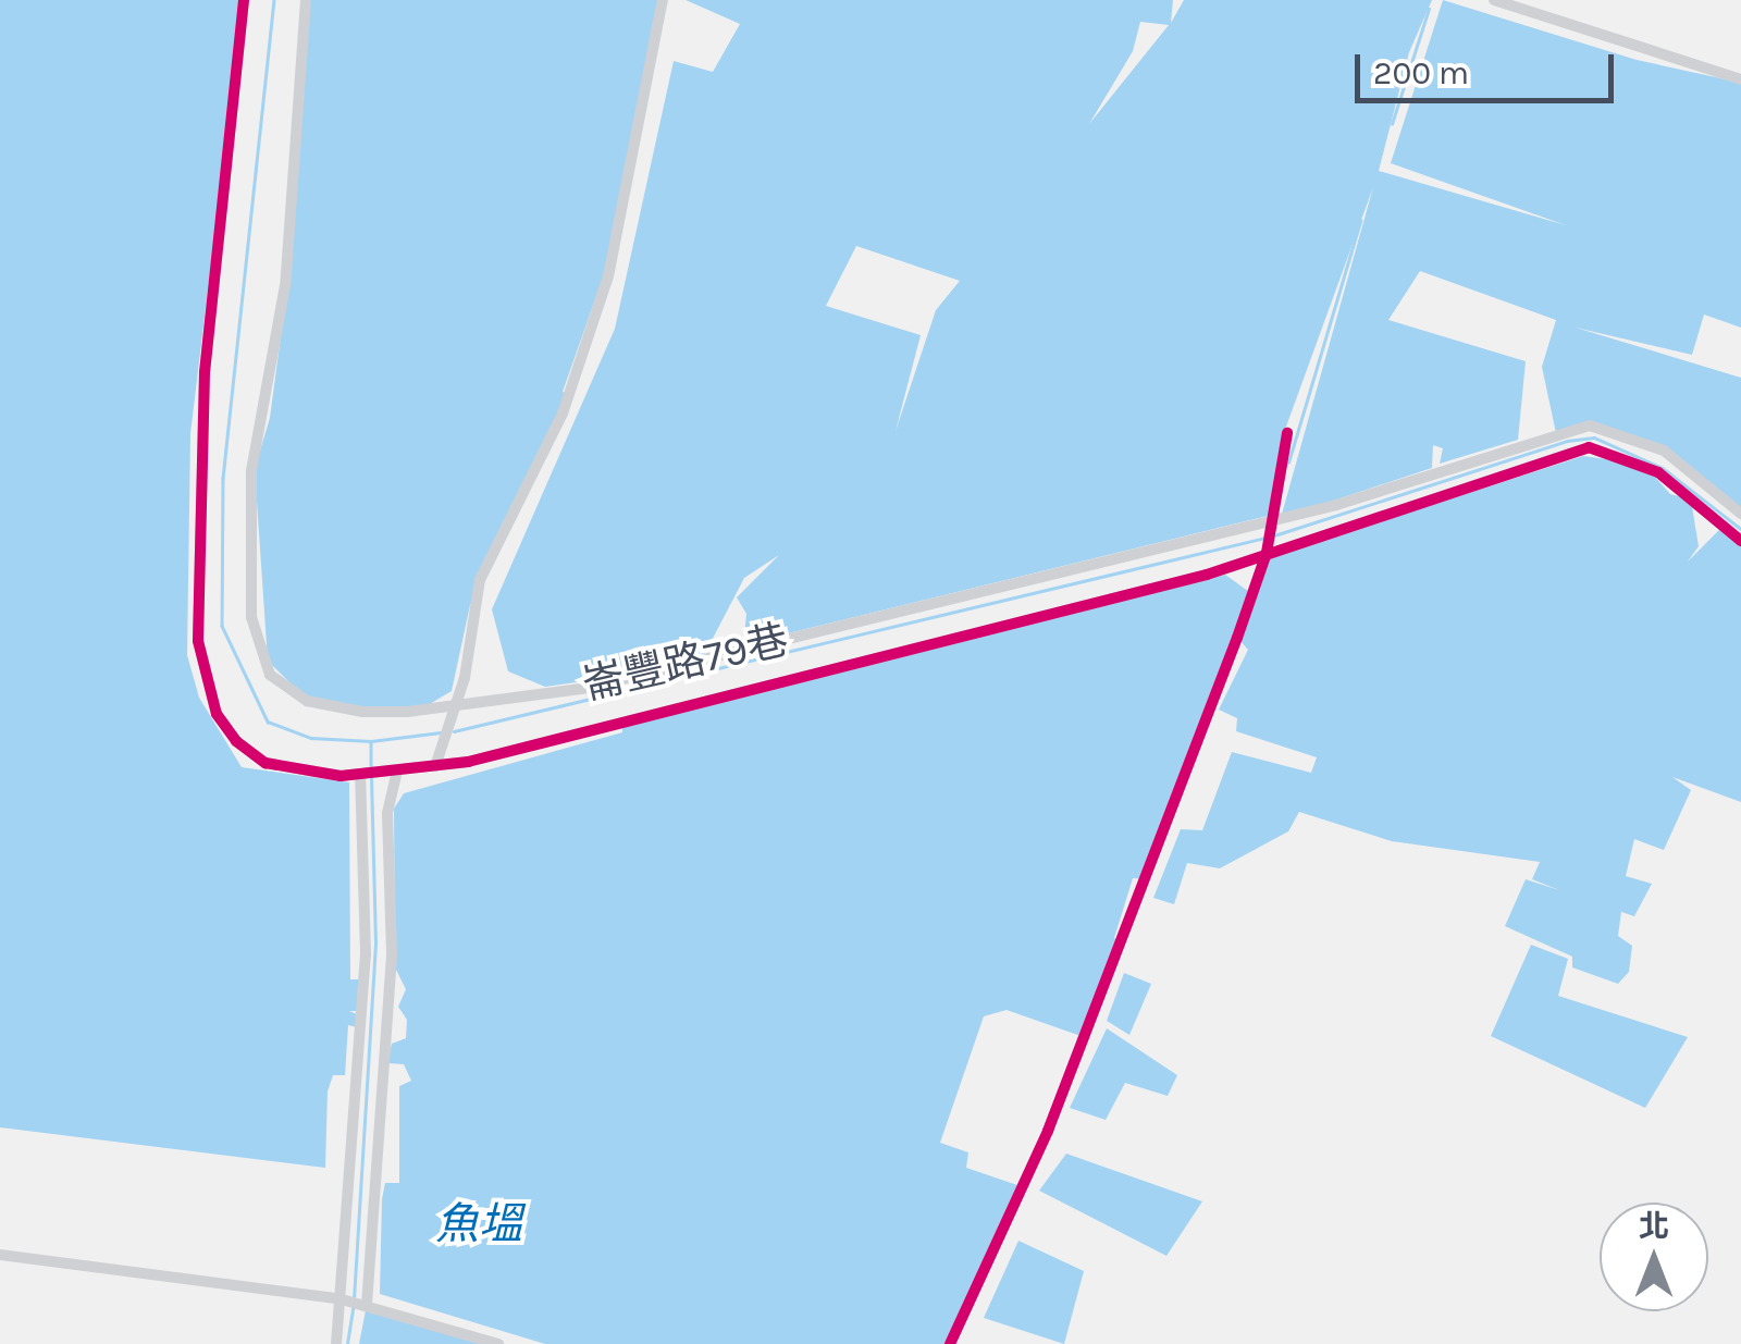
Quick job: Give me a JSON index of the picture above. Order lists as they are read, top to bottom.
{
  "streets": {
    "street": ["崙豐路79巷"]
  },
  "water": ["魚塭"],
  "scale_bar": "200 m",
  "north": "top"
}
